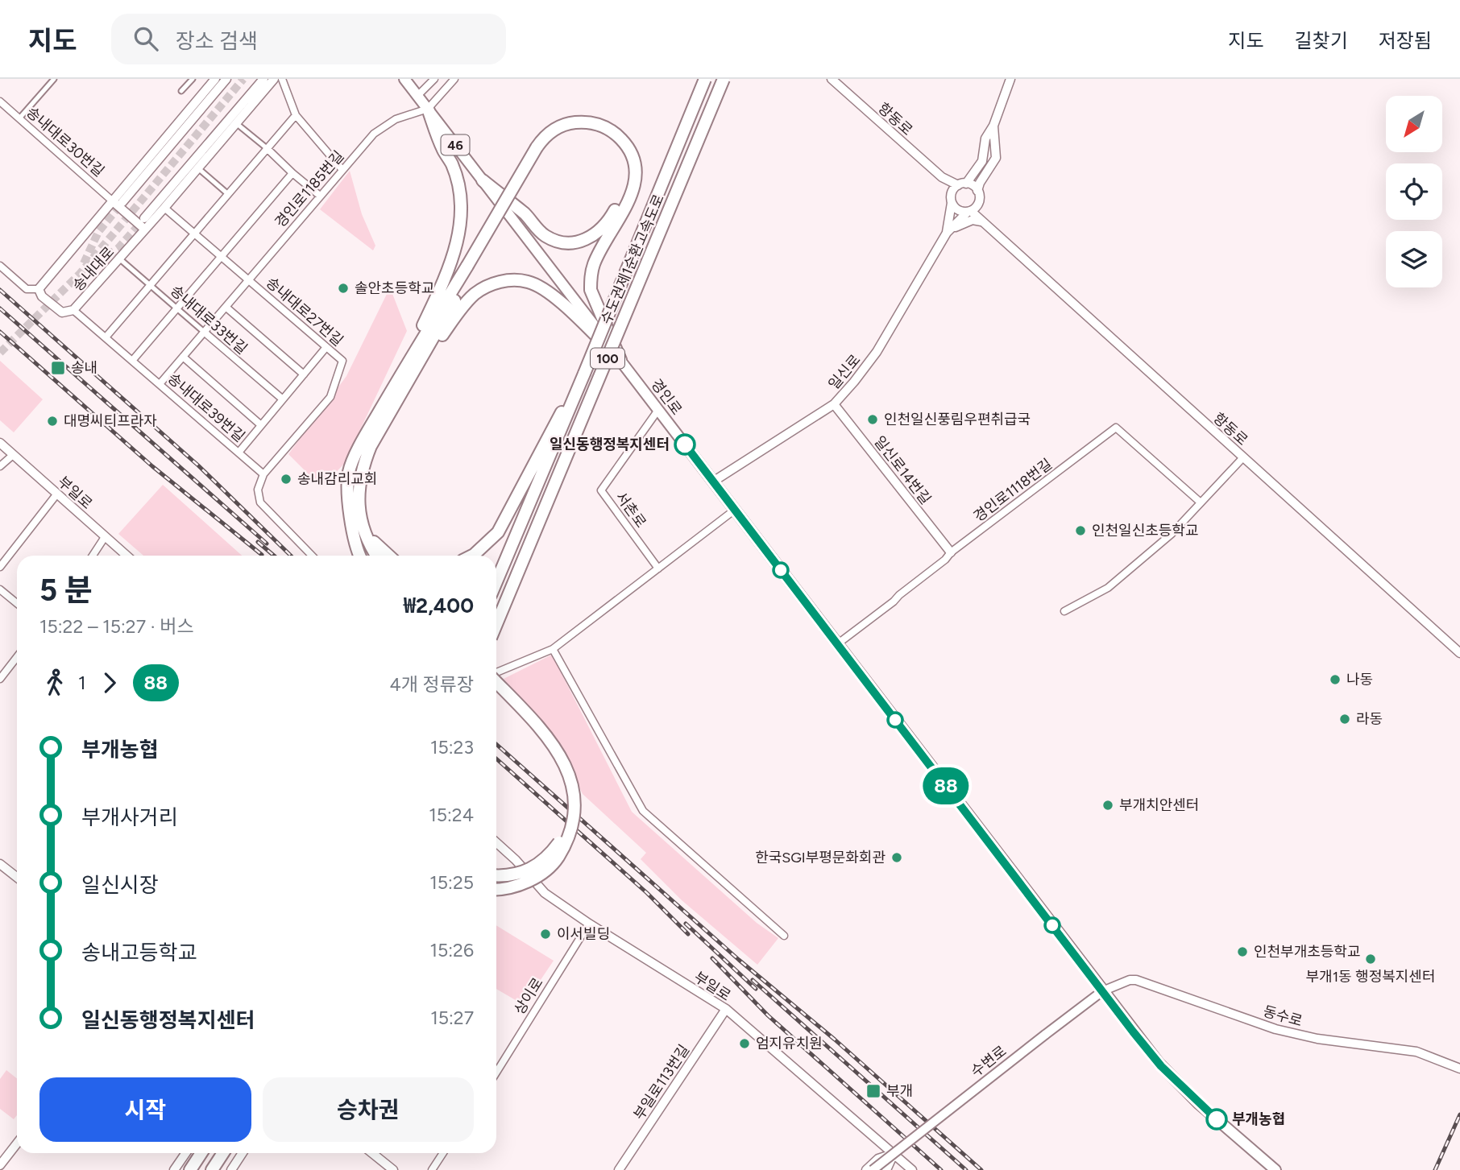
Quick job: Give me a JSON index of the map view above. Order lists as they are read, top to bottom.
{
  "streets": {
    "highway": ["수도권제1순환고속도로", "100"],
    "main road": ["46", "경인로", "수변로"],
    "street": [
      "항동로",
      "송내대로30번길",
      "경인로1185번길",
      "송내대로",
      "송내대로27번길",
      "송내대로33번길",
      "일신로",
      "송내대로39번길",
      "일신로14번길",
      "경인로1118번길",
      "부일로",
      "서촌로",
      "상이로",
      "동수로",
      "부일로113번길"
    ]
  },
  "crossings": [
    ["항동로", "일신로"],
    ["송내대로30번길", "송내대로"],
    ["경인로1185번길", "송내대로27번길"],
    ["경인로1185번길", "송내대로33번길"],
    ["경인로1185번길", "경인로"],
    ["경인로1185번길", "송내대로39번길"],
    ["송내대로", "송내대로27번길"],
    ["송내대로", "송내대로33번길"],
    ["송내대로", "송내대로39번길"],
    ["송내대로27번길", "송내대로39번길"],
    ["일신로", "경인로"],
    ["일신로", "일신로14번길"],
    ["경인로", "경인로1118번길"],
    ["경인로", "서촌로"],
    ["경인로", "동수로"],
    ["경인로", "수변로"],
    ["일신로14번길", "경인로1118번길"],
    ["부일로", "상이로"],
    ["부일로", "부일로113번길"],
    ["동수로", "수변로"]
  ],
  "places": {
    "other": [
      "솔안초등학교",
      "인천일신풍림우편취급국",
      "대명씨티프라자",
      "일신동행정복지센터",
      "송내감리교회",
      "인천일신초등학교",
      "나동",
      "라동",
      "부개치안센터",
      "한국SGI부평문화회관",
      "이서빌딩",
      "인천부개초등학교",
      "부개1동 행정복지센터",
      "엄지유치원",
      "부개농협"
    ],
    "transit": ["송내", "부개"]
  },
  "lines": ["bus line 88"],
  "north": "bottom left",
  "page": {
    "header": "지도",
    "search": "장소 검색",
    "nav": ["지도", "길찾기", "저장됨"],
    "on_map": "88",
    "heading": ["5 분", "15:22 – 15:27 · 버스", "₩2,400"],
    "legs": ["1", "88", "4개 정류장"],
    "list": [
      {
        "name": "부개농협",
        "value": "15:23"
      },
      {
        "name": "부개사거리",
        "value": "15:24"
      },
      {
        "name": "일신시장",
        "value": "15:25"
      },
      {
        "name": "송내고등학교",
        "value": "15:26"
      },
      {
        "name": "일신동행정복지센터",
        "value": "15:27"
      }
    ],
    "buttons": ["시작", "승차권"]
  }
}
